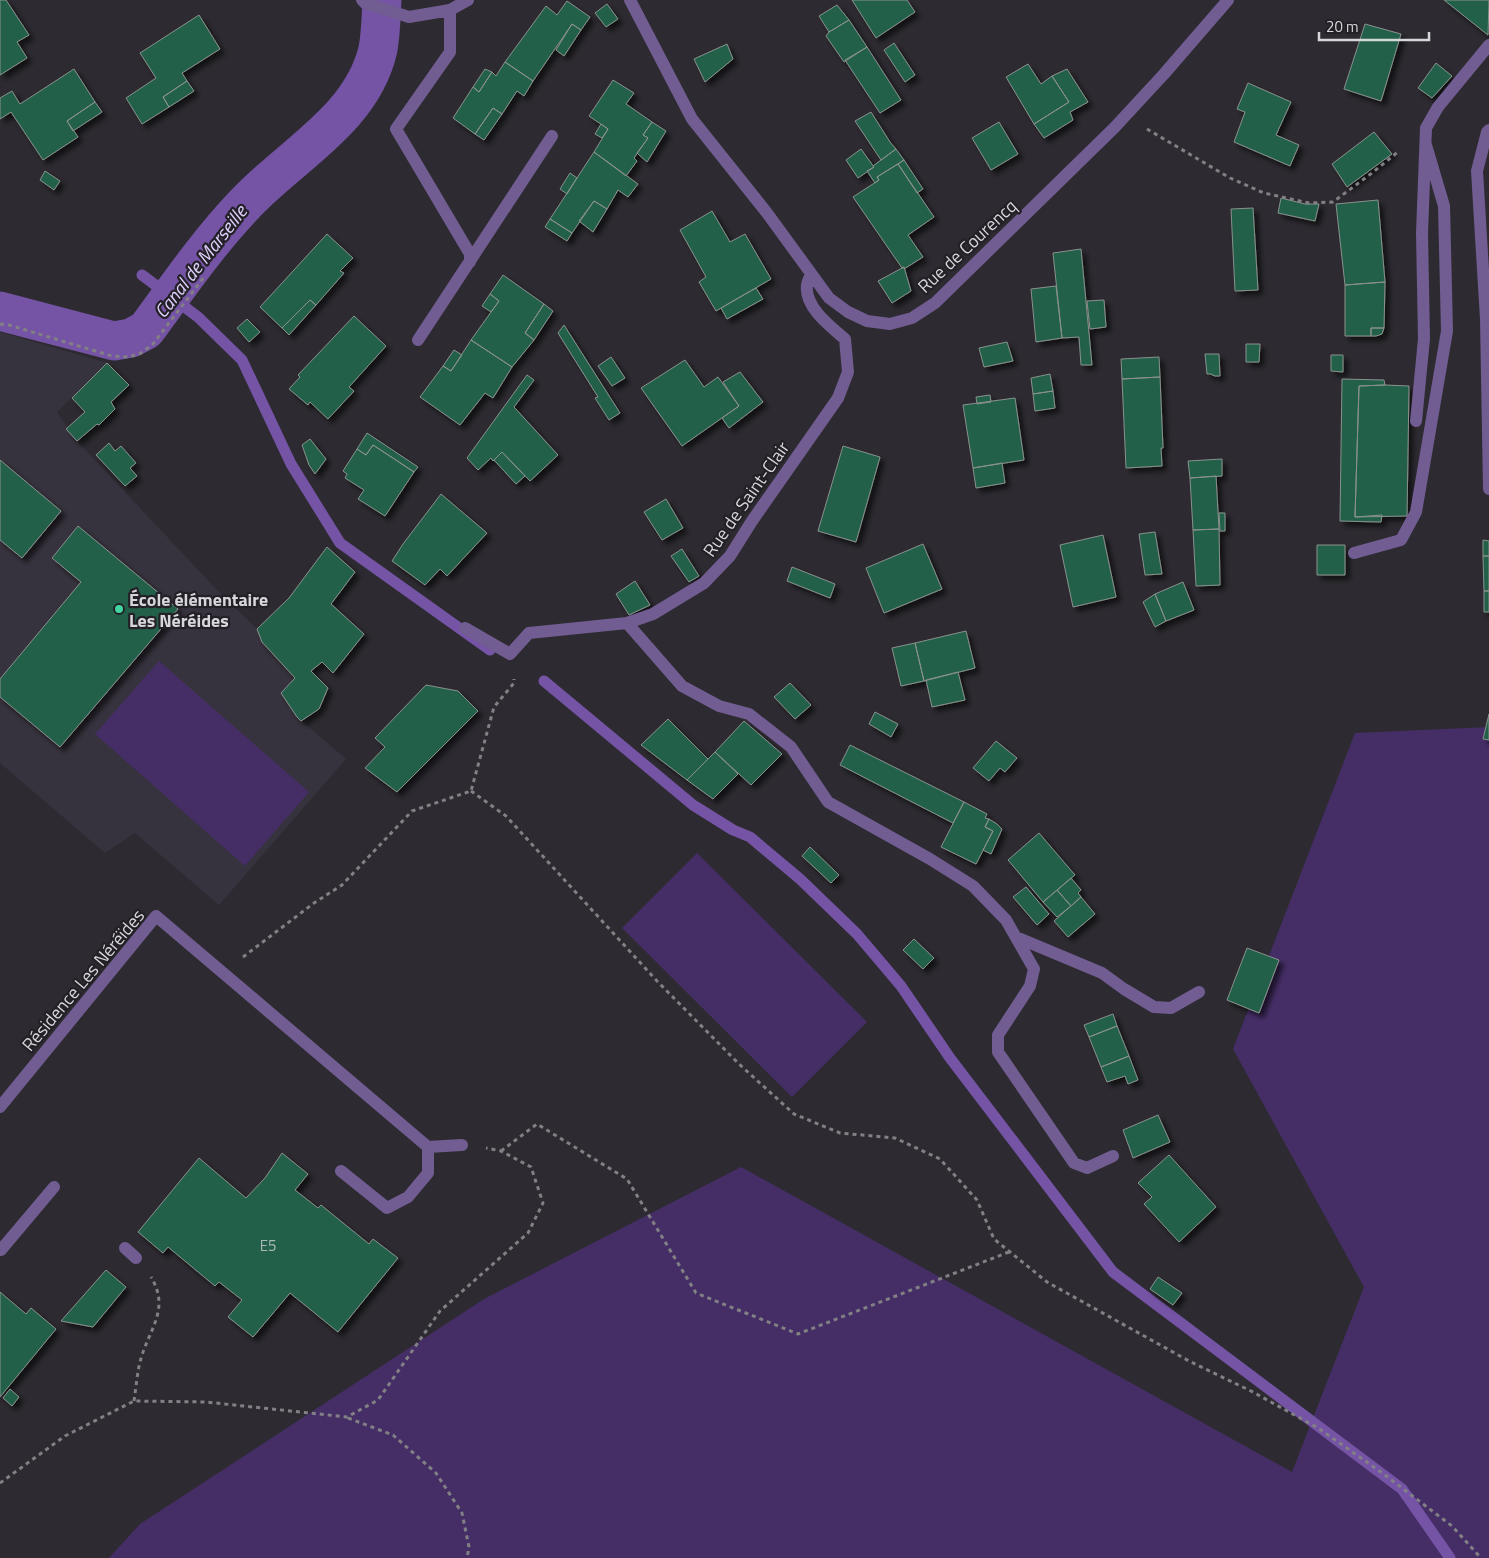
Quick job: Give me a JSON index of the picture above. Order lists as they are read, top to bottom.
{
  "streets": {
    "street": ["Rue de Courencq", "Rue de Saint-Clair", "Résidence Les Néréïdes"]
  },
  "crossings": [
    ["Rue de Courencq", "Rue de Saint-Clair"]
  ],
  "water": ["Canal de Marseille"],
  "places": ["École élémentaire Les Néréides"],
  "house_numbers": ["E5"],
  "scale_bar": "20 m"
}
